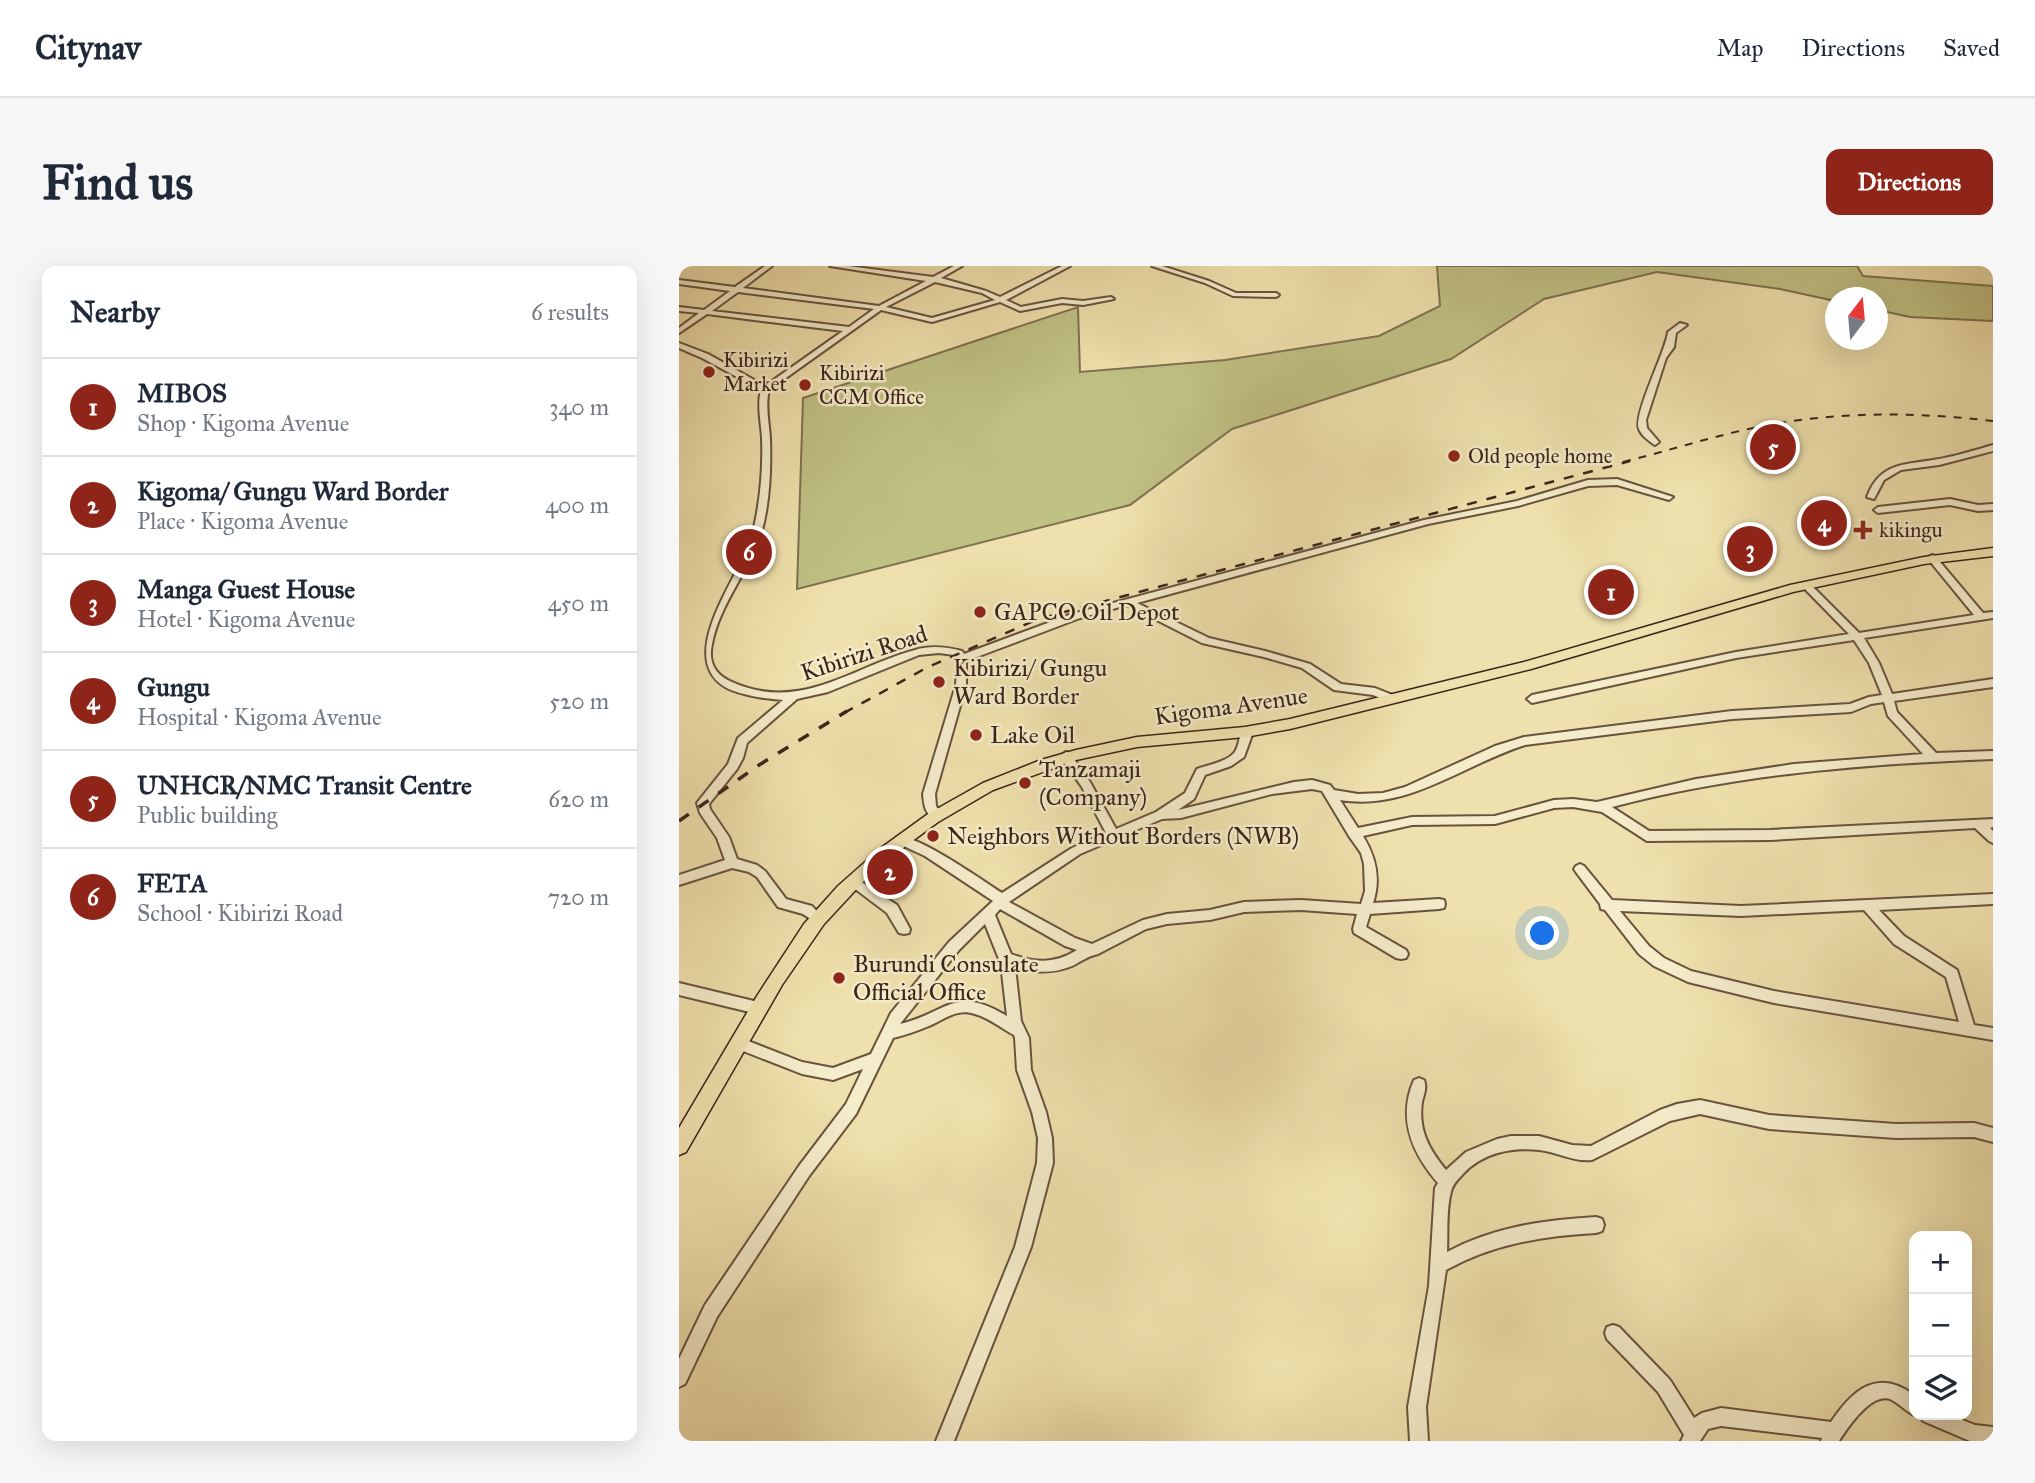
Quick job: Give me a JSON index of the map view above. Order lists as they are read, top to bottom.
{
  "streets": {
    "main road": ["Kigoma Avenue"],
    "street": ["Kibirizi Road"]
  },
  "crossings": [
    ["Kibirizi Road", "Kigoma Avenue"]
  ],
  "places": {
    "other": [
      "Kibirizi Market",
      "Kibirizi CCM Office",
      "Old people home",
      "GAPCO Oil Depot",
      "Kibirizi/ Gungu Ward Border",
      "Lake Oil",
      "Tanzamaji (Company)",
      "Neighbors Without Borders (NWB)",
      "Burundi Consulate Official Office"
    ],
    "health": ["kikingu"]
  },
  "north": "top",
  "page": {
    "header": "Citynav",
    "nav": ["Map", "Directions", "Saved"],
    "buttons": "Directions",
    "title": "Find us",
    "heading": ["Nearby", "6 results"],
    "list": [
      {
        "mark": "1",
        "name": "MIBOS",
        "note": "Shop · Kigoma Avenue",
        "value": "340 m"
      },
      {
        "mark": "2",
        "name": "Kigoma/ Gungu Ward Border",
        "note": "Place · Kigoma Avenue",
        "value": "400 m"
      },
      {
        "mark": "3",
        "name": "Manga Guest House",
        "note": "Hotel · Kigoma Avenue",
        "value": "450 m"
      },
      {
        "mark": "4",
        "name": "Gungu",
        "note": "Hospital · Kigoma Avenue",
        "value": "520 m"
      },
      {
        "mark": "5",
        "name": "UNHCR/NMC Transit Centre",
        "note": "Public building",
        "value": "620 m"
      },
      {
        "mark": "6",
        "name": "FETA",
        "note": "School · Kibirizi Road",
        "value": "720 m"
      }
    ],
    "pins": [
      "5",
      "4",
      "3",
      "6",
      "1",
      "2"
    ],
    "map_buttons": ["+", "−"]
  }
}
